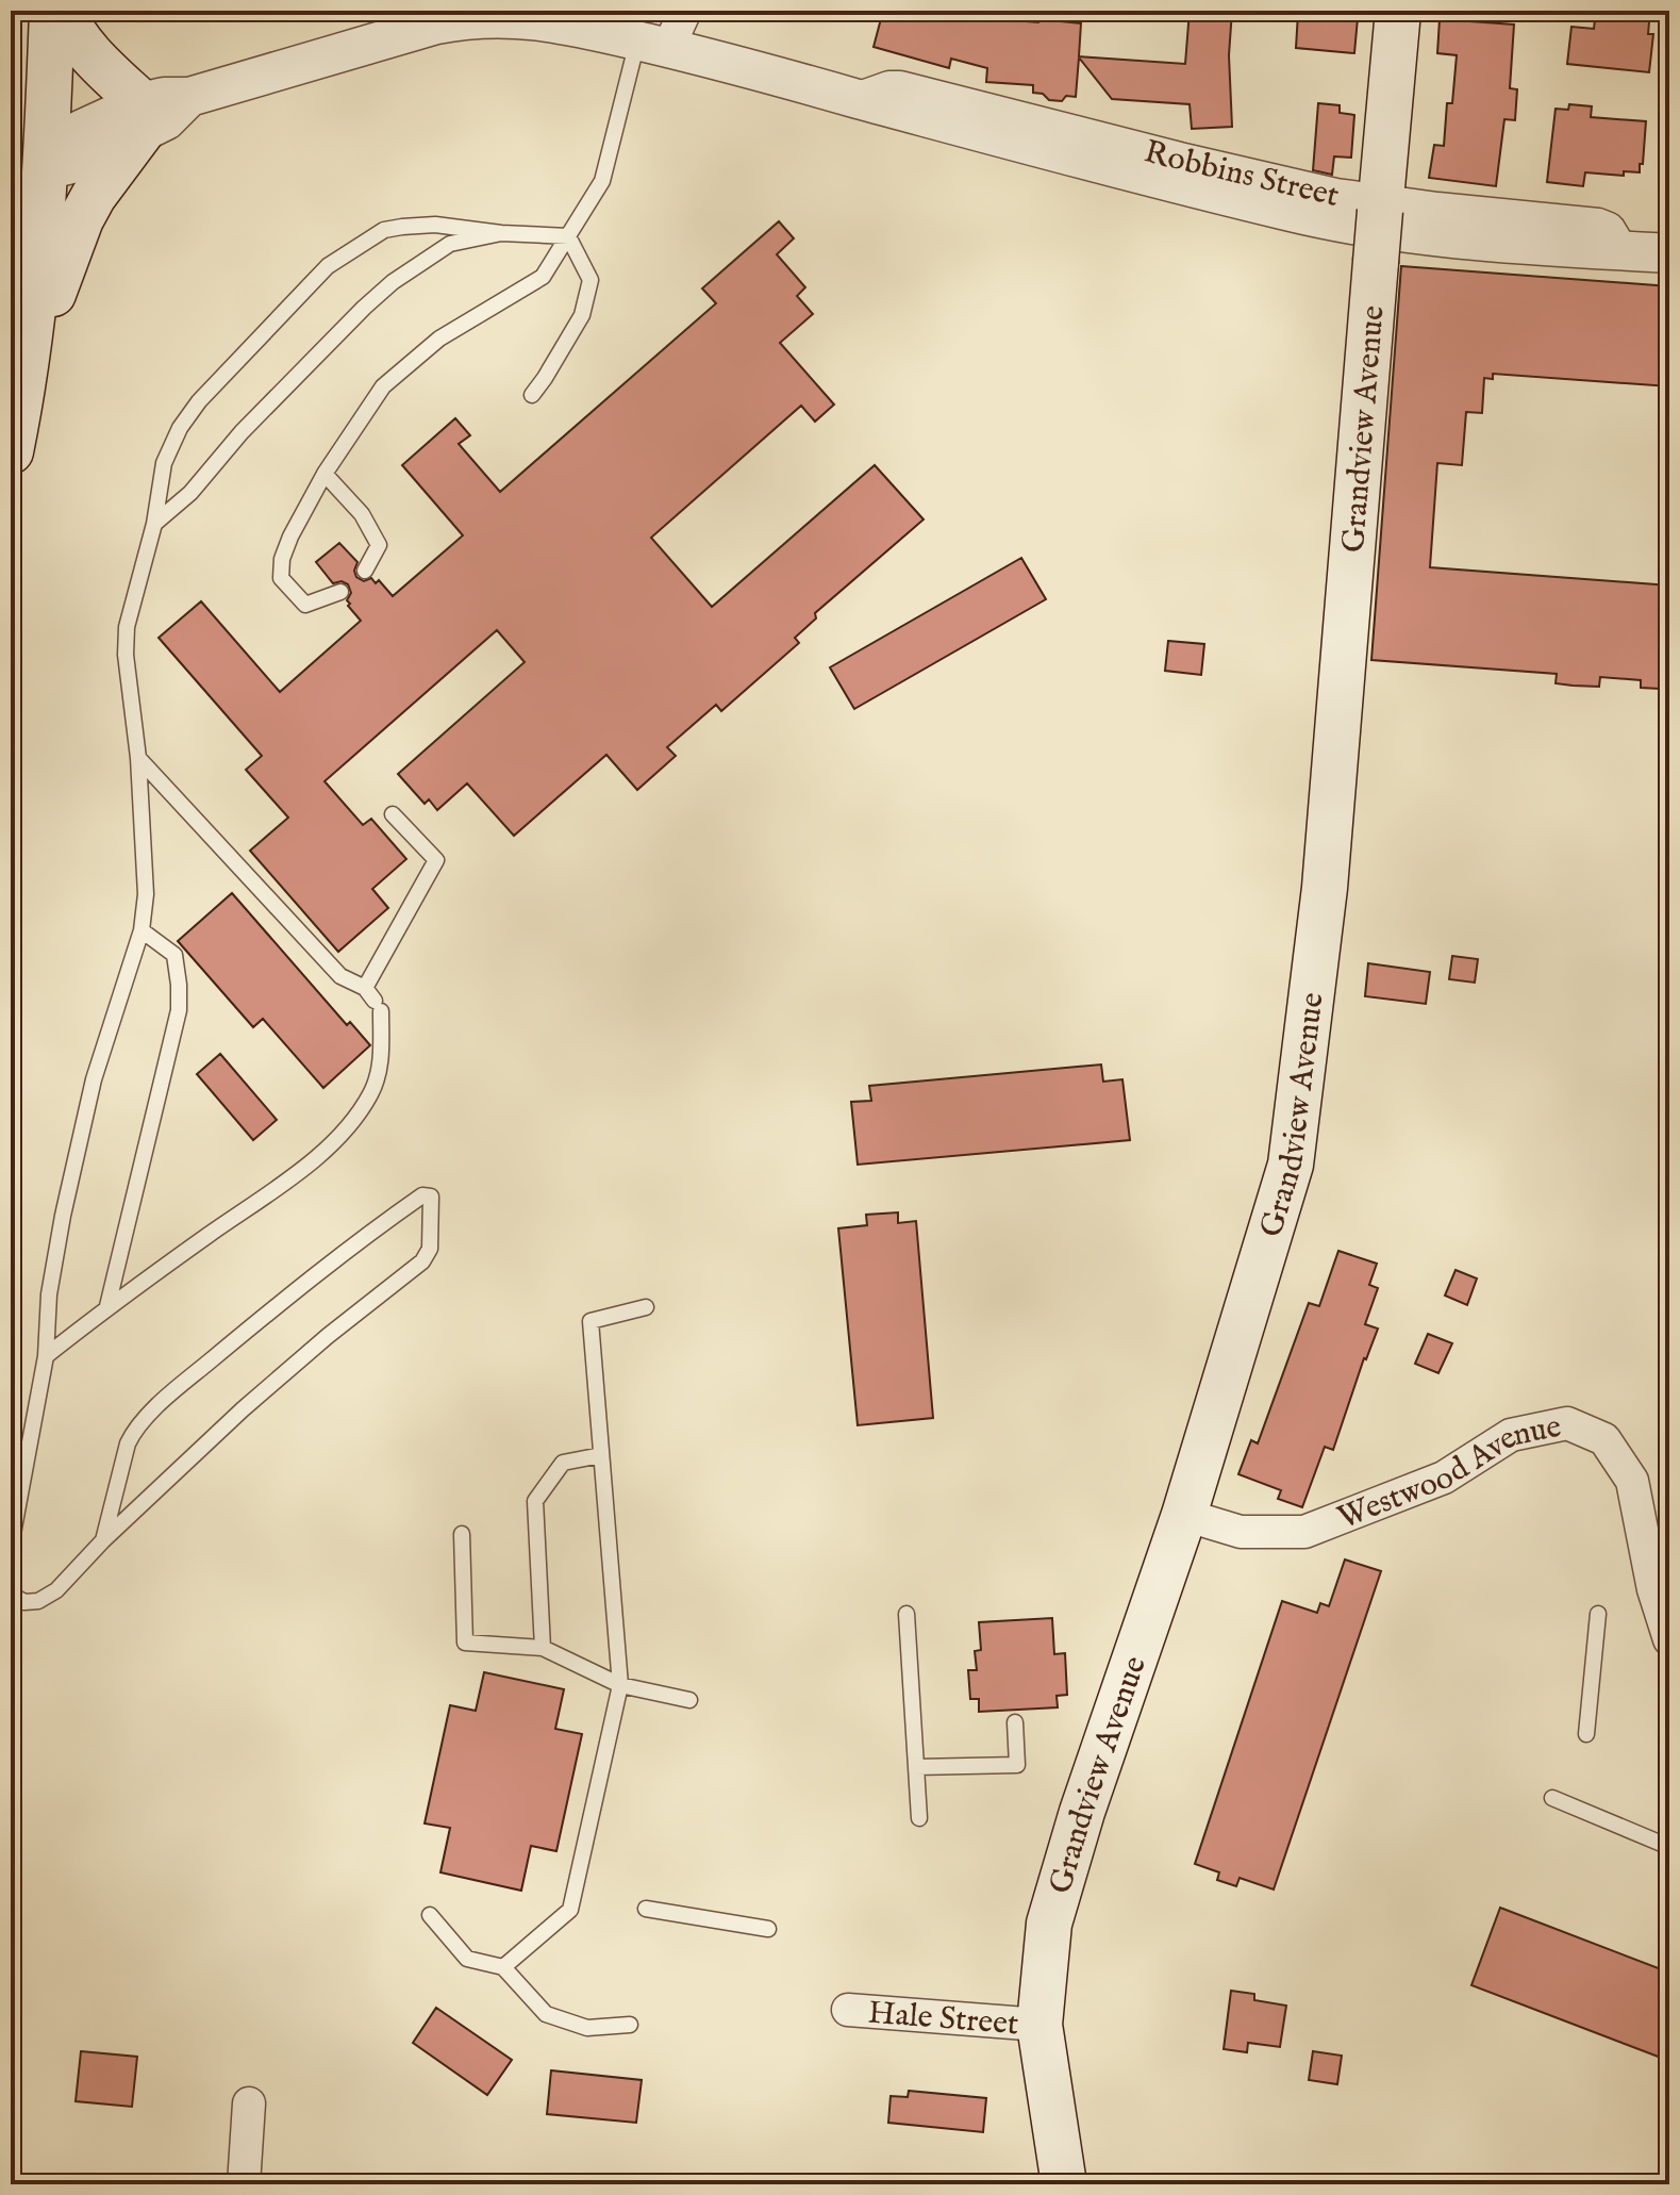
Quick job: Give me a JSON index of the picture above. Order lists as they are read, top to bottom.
{
  "streets": {
    "main road": ["Grandview Avenue"],
    "street": ["Robbins Street", "Westwood Avenue", "Hale Street"]
  },
  "crossings": [
    ["Robbins Street", "Grandview Avenue"],
    ["Grandview Avenue", "Westwood Avenue"],
    ["Grandview Avenue", "Hale Street"]
  ]
}
